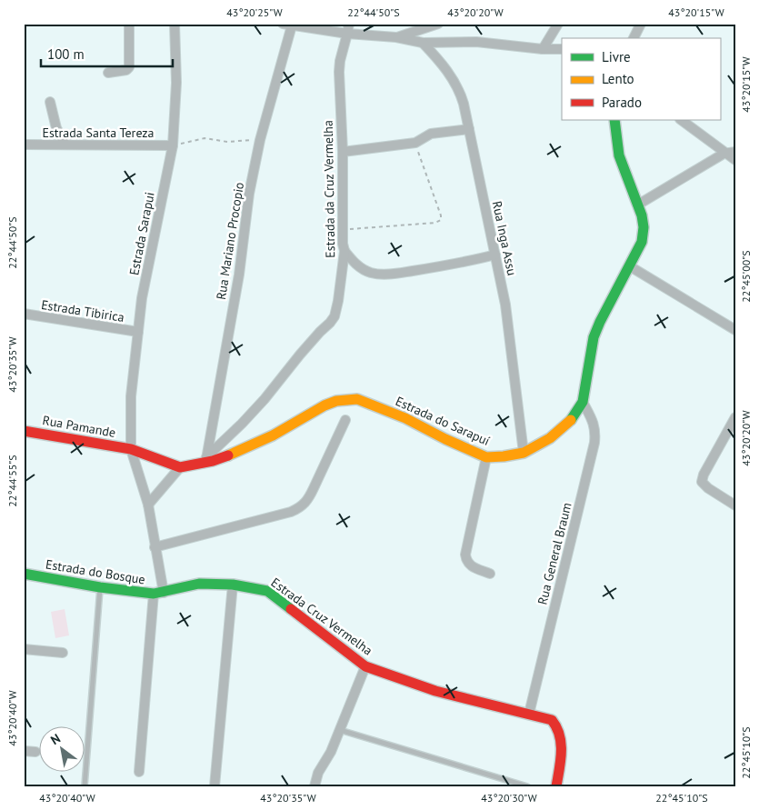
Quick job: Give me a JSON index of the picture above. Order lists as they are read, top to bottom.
{
  "streets": {
    "street": [
      "Estrada Santa Tereza",
      "Estrada da Cruz Vermelha",
      "Estrada Sarapui",
      "Rua Inga Assu",
      "Rua Mariano Procopio",
      "Estrada Tibirica",
      "Estrada do Sarapuí",
      "Rua Pamande",
      "Rua General Braum",
      "Estrada do Bosque",
      "Estrada Cruz Vermelha"
    ]
  },
  "crossings": [
    ["Estrada Santa Tereza", "Estrada Sarapui"],
    ["Estrada da Cruz Vermelha", "Rua Mariano Procopio"],
    ["Estrada da Cruz Vermelha", "Estrada do Sarapuí"],
    ["Estrada Sarapui", "Estrada Tibirica"],
    ["Estrada Sarapui", "Rua Pamande"],
    ["Rua Inga Assu", "Estrada do Sarapuí"],
    ["Rua Mariano Procopio", "Estrada do Sarapuí"],
    ["Estrada do Sarapuí", "Rua General Braum"],
    ["Rua General Braum", "Estrada Cruz Vermelha"],
    ["Estrada do Bosque", "Estrada Cruz Vermelha"]
  ],
  "legend": ["Livre", "Lento", "Parado"],
  "scale_bar": "100 m",
  "north": "top left",
  "coordinates": [
    "43°20'25\"W",
    "22°44'50\"S",
    "43°20'20\"W",
    "43°20'15\"W",
    "22°45'00\"S",
    "43°20'35\"W",
    "22°44'55\"S",
    "43°20'40\"W",
    "22°45'10\"S",
    "43°20'30\"W"
  ]
}
